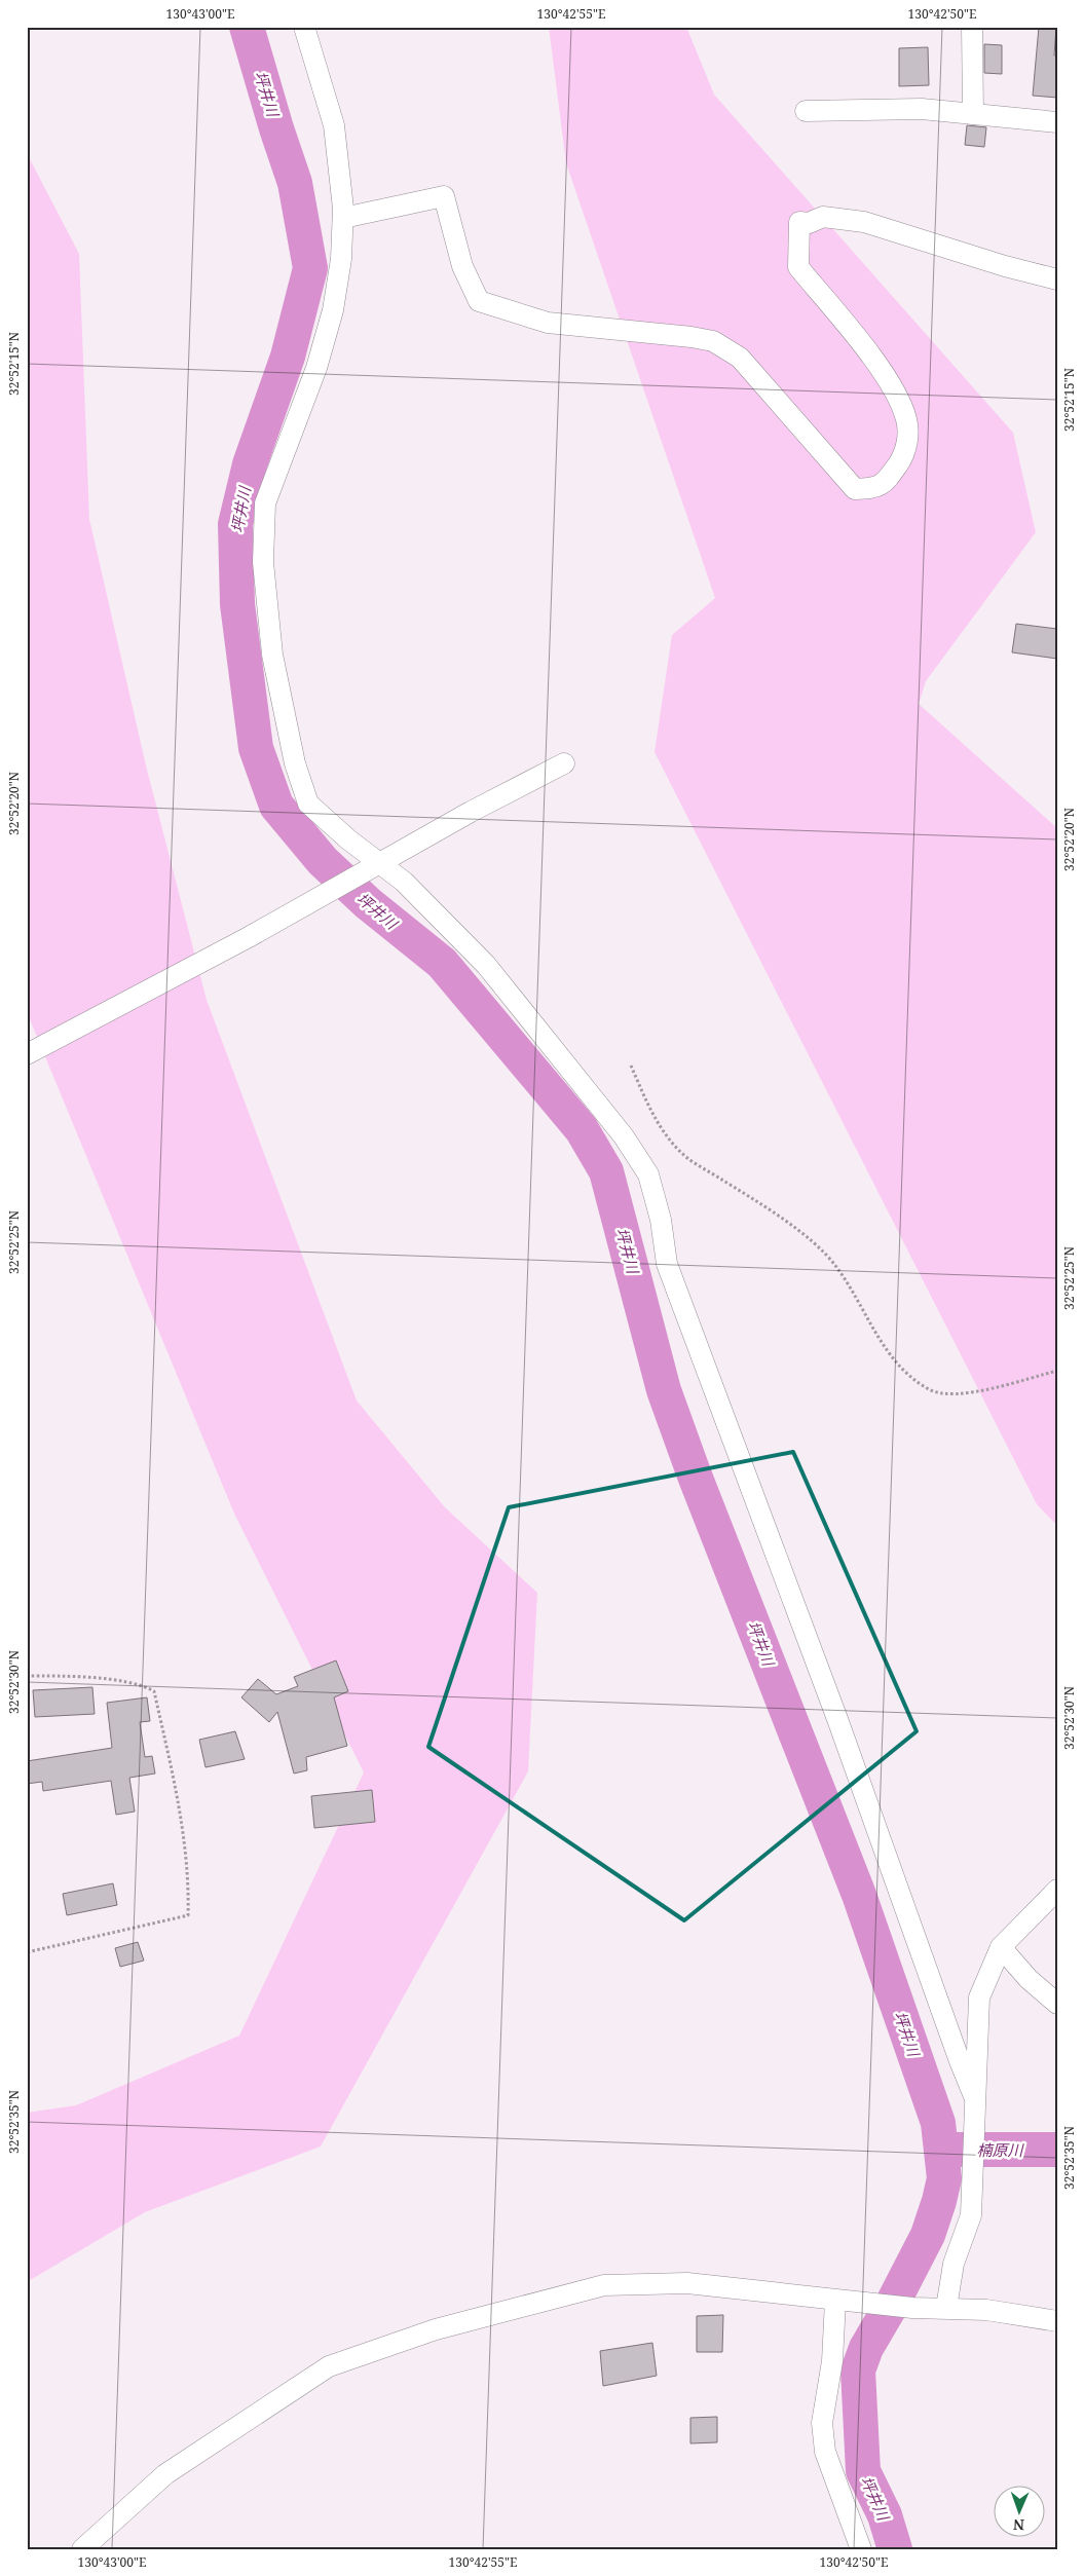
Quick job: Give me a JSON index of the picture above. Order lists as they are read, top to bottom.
{
  "water": ["坪井川", "楠原川"],
  "north": "bottom",
  "coordinates": [
    "130°43'00\"E",
    "130°42'55\"E",
    "130°42'50\"E",
    "32°52'15\"N",
    "32°52'20\"N",
    "32°52'25\"N",
    "32°52'30\"N",
    "32°52'35\"N"
  ]
}
